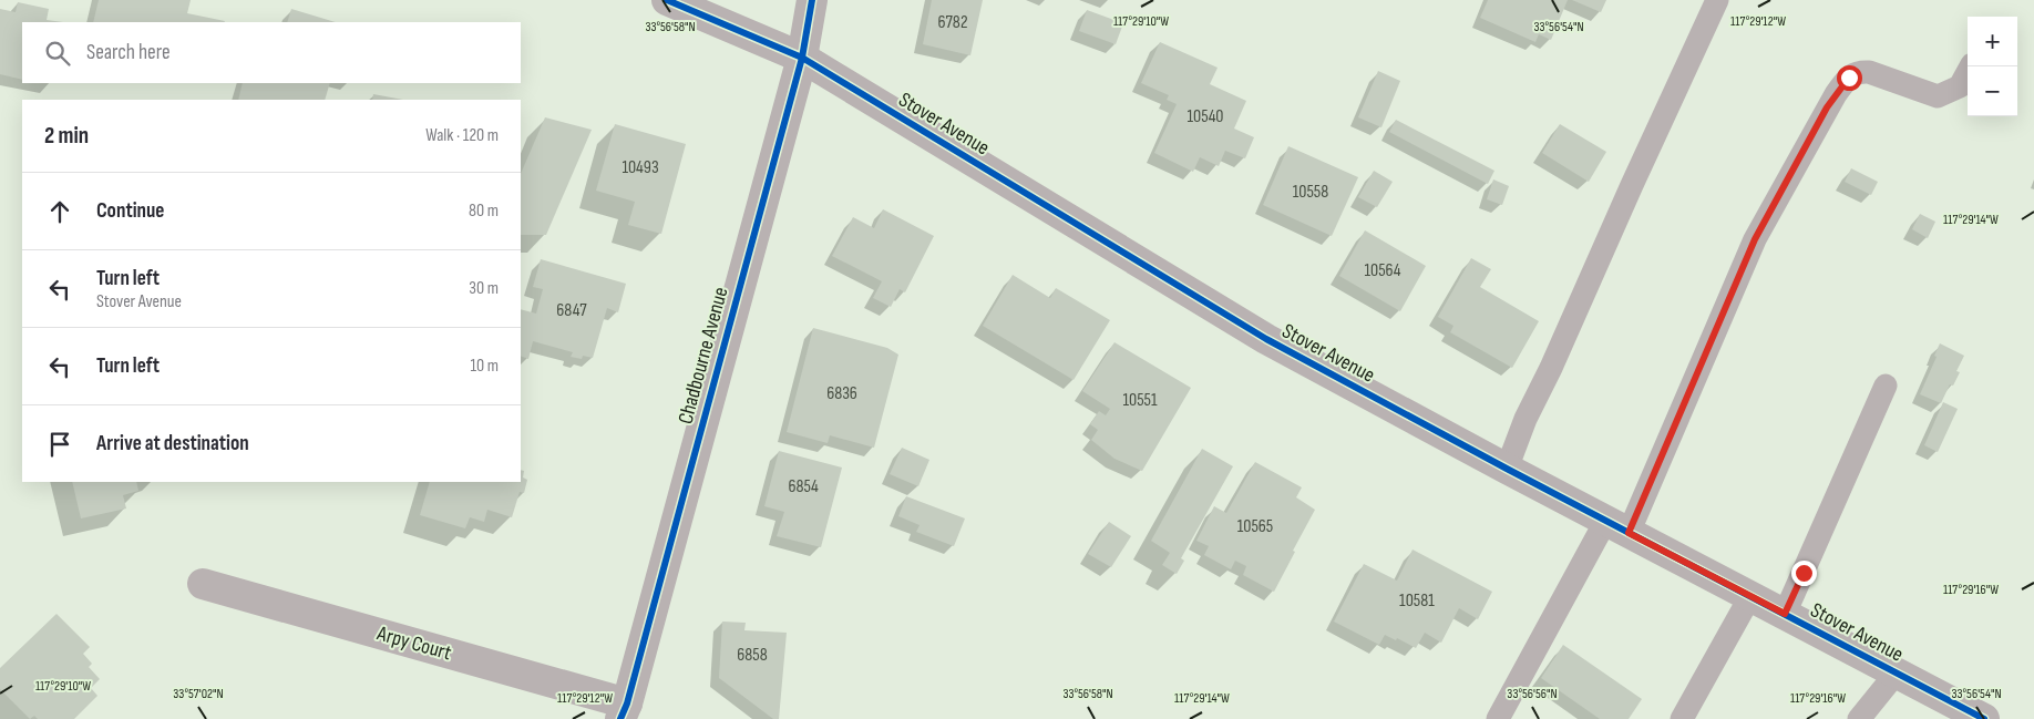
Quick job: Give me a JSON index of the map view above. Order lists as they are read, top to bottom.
{
  "streets": {
    "street": ["Stover Avenue", "Chadbourne Avenue", "Arpy Court"]
  },
  "crossings": [
    ["Stover Avenue", "Chadbourne Avenue"],
    ["Chadbourne Avenue", "Arpy Court"]
  ],
  "house_numbers": [
    "6782",
    "10540",
    "10493",
    "10558",
    "10564",
    "6847",
    "6836",
    "10551",
    "6854",
    "10565",
    "10581",
    "6858"
  ],
  "page": {
    "map_buttons": ["+", "−"],
    "search": "Search here",
    "heading": ["2 min", "Walk · 120 m"],
    "list": [
      ["Continue", "80 m"],
      ["Turn left", "Stover Avenue", "30 m"],
      ["Turn left", "10 m"],
      "Arrive at destination"
    ]
  },
  "coordinates": [
    "117°29'12\"W",
    "117°29'10\"W",
    "33°56'58\"N",
    "33°56'54\"N",
    "117°29'14\"W",
    "117°29'16\"W",
    "33°57'02\"N",
    "33°56'56\"N"
  ]
}
